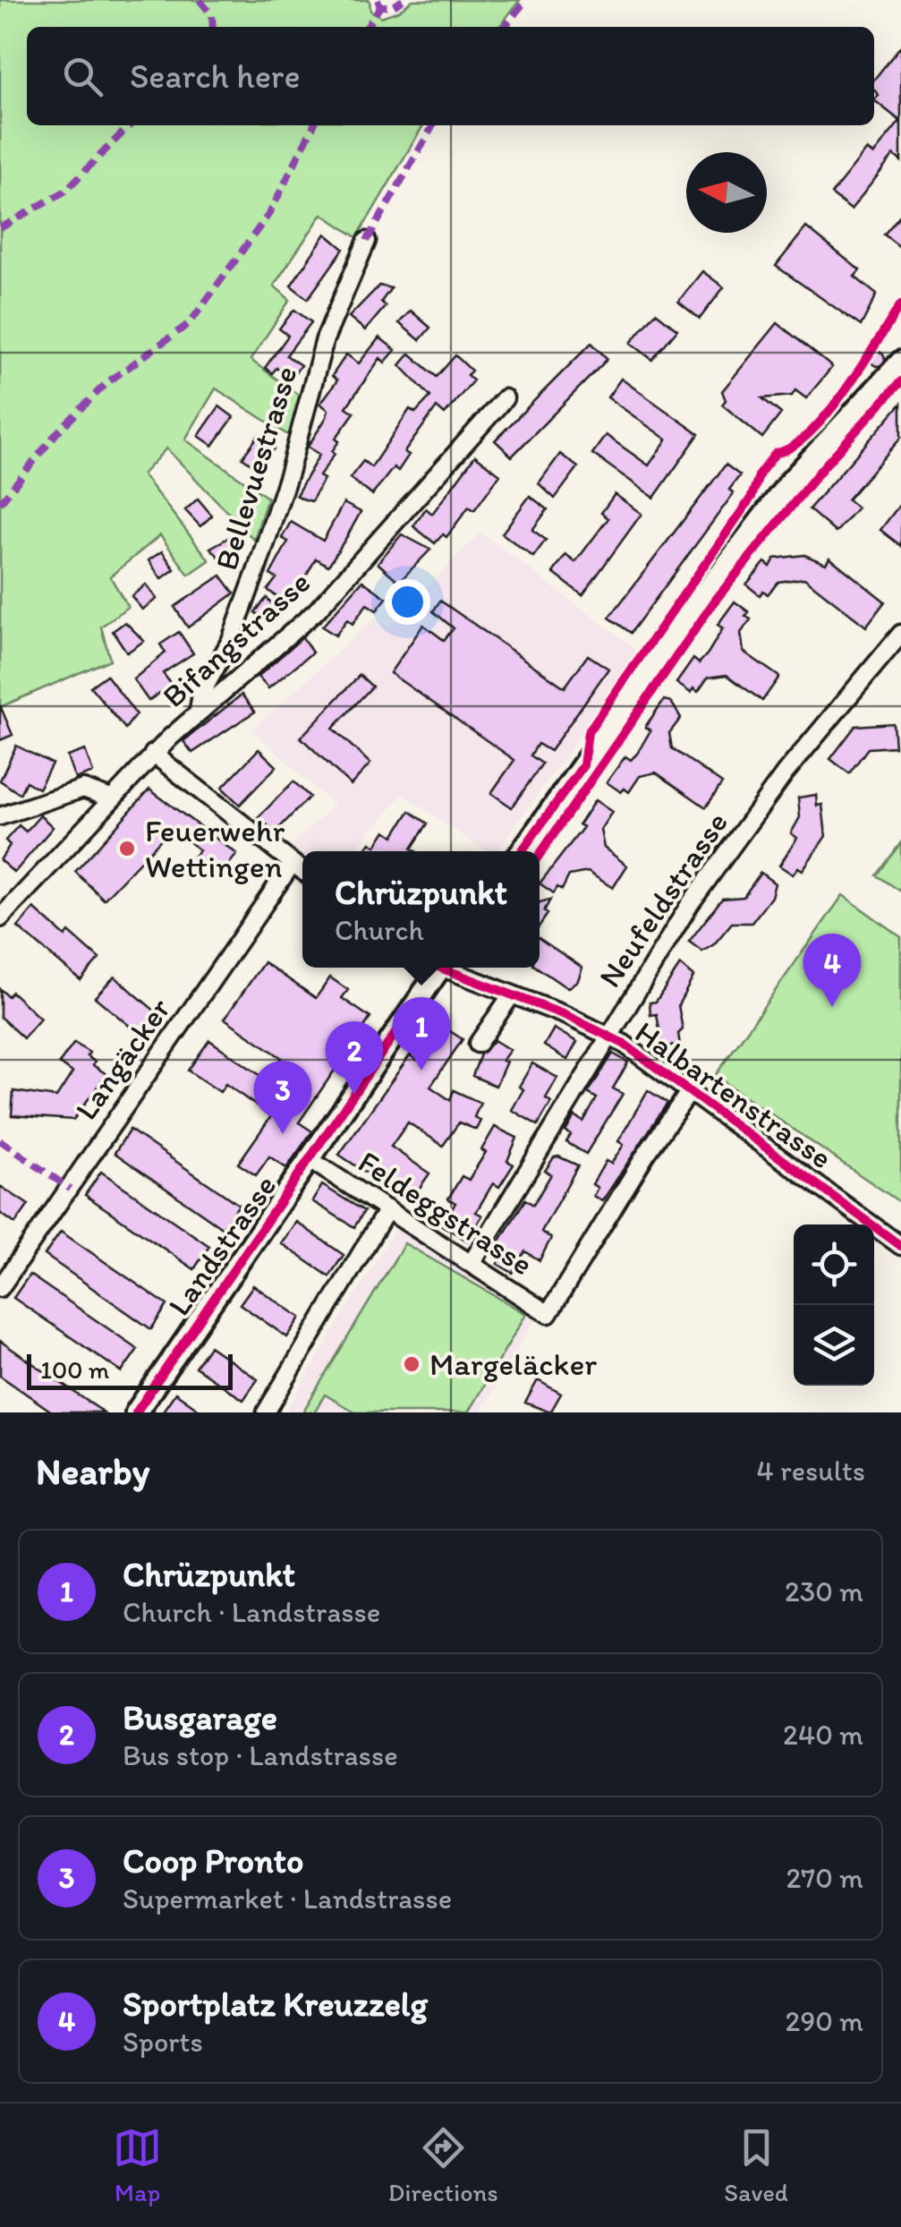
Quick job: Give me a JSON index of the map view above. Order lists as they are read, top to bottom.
{
  "streets": {
    "main road": ["Landstrasse"],
    "street": [
      "Bellevuestrasse",
      "Bifangstrasse",
      "Neufeldstrasse",
      "Langäcker",
      "Halbartenstrasse",
      "Feldeggstrasse"
    ]
  },
  "crossings": [
    ["Bellevuestrasse", "Bifangstrasse"],
    ["Neufeldstrasse", "Halbartenstrasse"],
    ["Neufeldstrasse", "Feldeggstrasse"],
    ["Halbartenstrasse", "Feldeggstrasse"],
    ["Feldeggstrasse", "Landstrasse"]
  ],
  "places": ["Feuerwehr Wettingen", "Margeläcker"],
  "scale_bar": "100 m",
  "north": "left",
  "page": {
    "search": "Search here",
    "popup": ["Chrüzpunkt", "Church"],
    "pins": [
      "4",
      "1",
      "2",
      "3"
    ],
    "scale": "100 m",
    "heading": ["Nearby", "4 results"],
    "list": [
      {
        "mark": "1",
        "name": "Chrüzpunkt",
        "note": "Church · Landstrasse",
        "value": "230 m"
      },
      {
        "mark": "2",
        "name": "Busgarage",
        "note": "Bus stop · Landstrasse",
        "value": "240 m"
      },
      {
        "mark": "3",
        "name": "Coop Pronto",
        "note": "Supermarket · Landstrasse",
        "value": "270 m"
      },
      {
        "mark": "4",
        "name": "Sportplatz Kreuzzelg",
        "note": "Sports",
        "value": "290 m"
      }
    ],
    "nav": ["Map", "Directions", "Saved"]
  }
}
